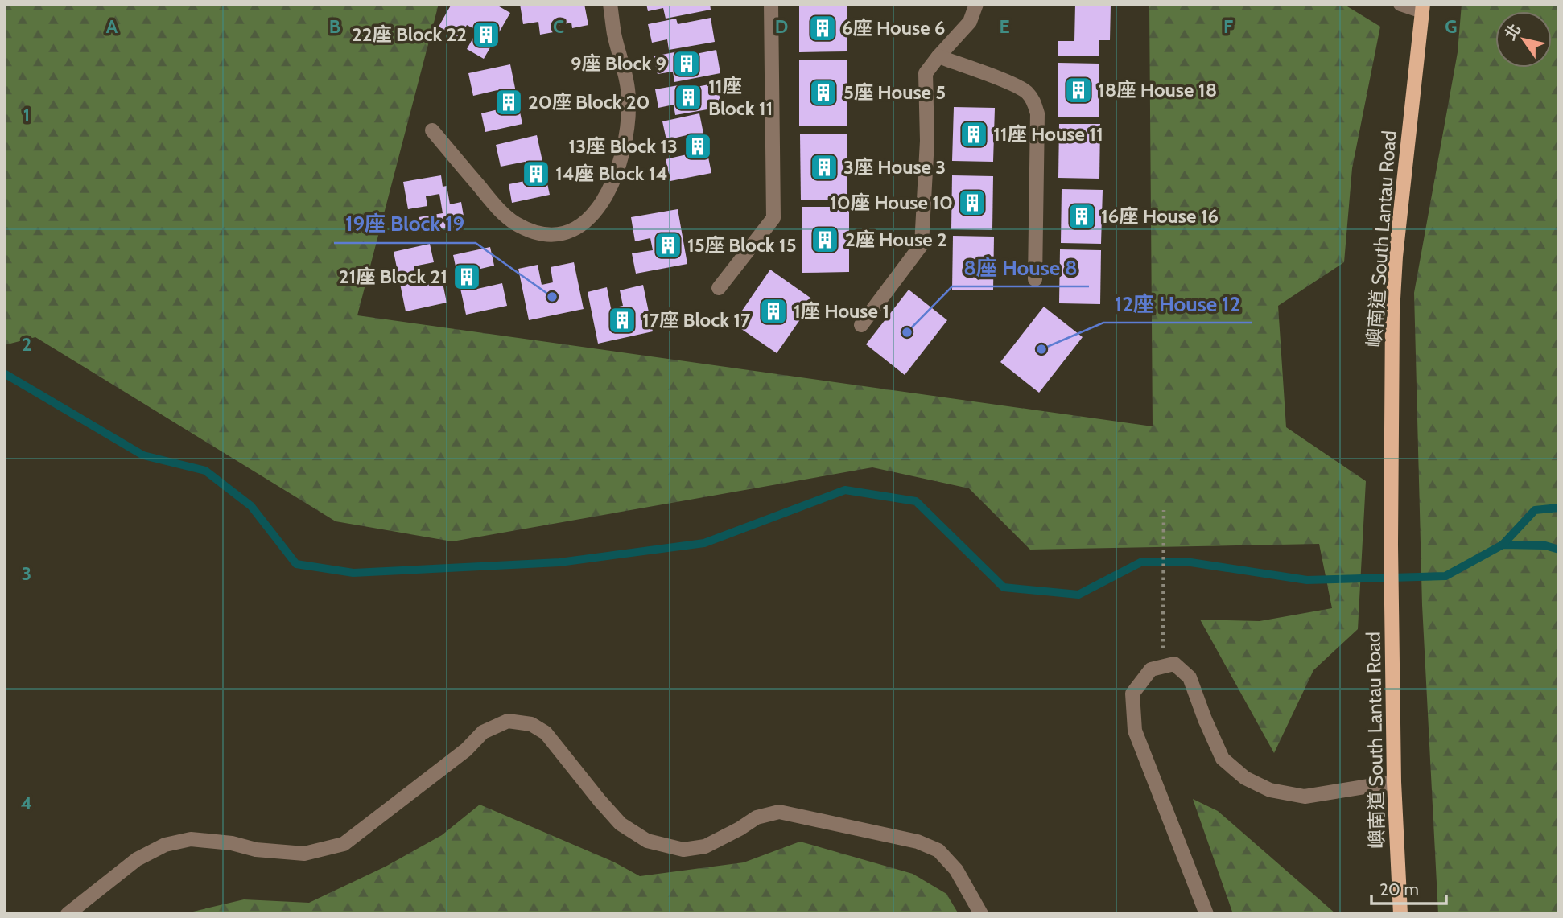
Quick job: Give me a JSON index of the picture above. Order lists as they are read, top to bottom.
{
  "streets": {
    "main road": ["嶼南道 South Lantau Road"]
  },
  "places": {
    "building": [
      "6座 House 6",
      "22座 Block 22",
      "9座 Block 9",
      "18座 House 18",
      "5座 House 5",
      "11座 Block 11",
      "20座 Block 20",
      "11座 House 11",
      "13座 Block 13",
      "3座 House 3",
      "14座 Block 14",
      "10座 House 10",
      "16座 House 16",
      "2座 House 2",
      "15座 Block 15",
      "21座 Block 21",
      "1座 House 1",
      "17座 Block 17"
    ],
    "other": ["19座 Block 19", "8座 House 8", "12座 House 12"]
  },
  "scale_bar": "20 m",
  "north": "top left",
  "grid": {
    "columns": [
      "A",
      "B",
      "C",
      "D",
      "E",
      "F",
      "G"
    ],
    "rows": [
      "1",
      "2",
      "3",
      "4"
    ]
  }
}
